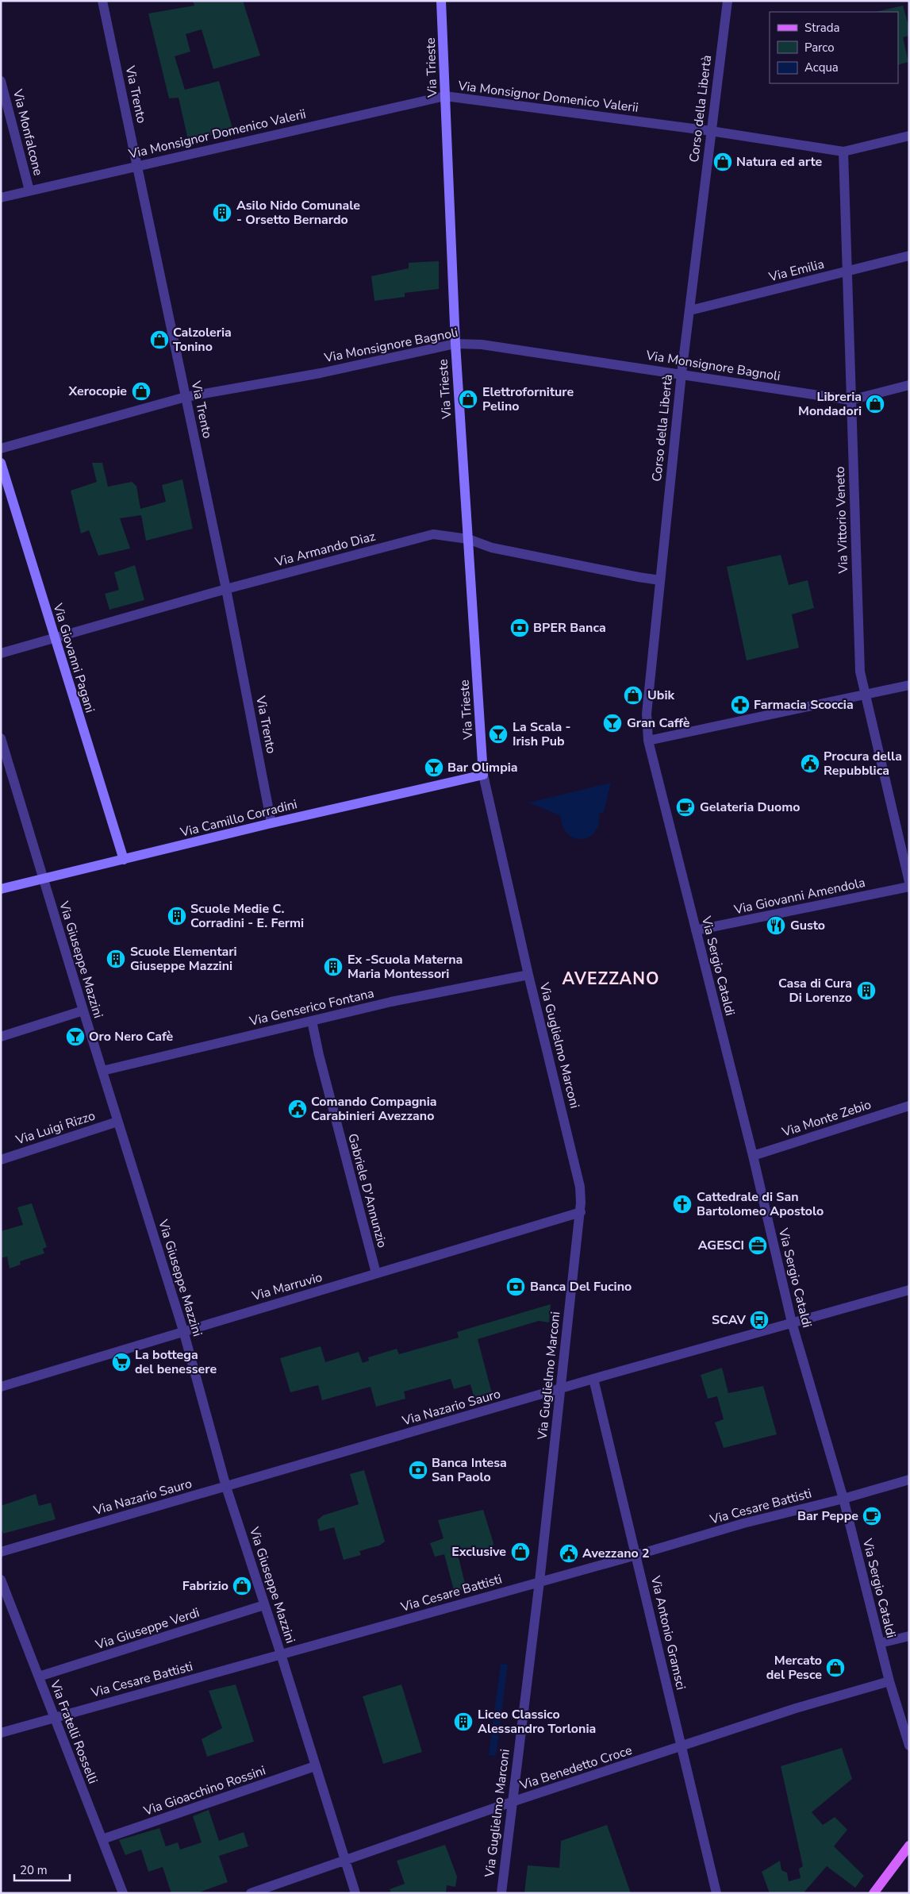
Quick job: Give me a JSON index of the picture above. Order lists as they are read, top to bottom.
{
  "streets": {
    "street": [
      "Via Trieste",
      "Via Trento",
      "Via Monsignor Domenico Valerii",
      "Corso della Libertà",
      "Via Monfalcone",
      "Via Emilia",
      "Via Monsignore Bagnoli",
      "Via Vittorio Veneto",
      "Via Armando Diaz",
      "Via Giovanni Pagani",
      "Via Camillo Corradini",
      "Via Giovanni Amendola",
      "Via Giuseppe Mazzini",
      "Via Sergio Cataldi",
      "Via Genserico Fontana",
      "Via Guglielmo Marconi",
      "Via Monte Zebio",
      "Via Luigi Rizzo",
      "Gabriele D'Annunzio",
      "Via Marruvio",
      "Via Nazario Sauro",
      "Via Cesare Battisti",
      "Via Giuseppe Verdi",
      "Via Antonio Gramsci",
      "Via Fratelli Rosselli",
      "Via Benedetto Croce",
      "Via Gioacchino Rossini"
    ]
  },
  "crossings": [
    ["Via Trieste", "Via Monsignor Domenico Valerii"],
    ["Via Trieste", "Via Monsignore Bagnoli"],
    ["Via Trieste", "Via Armando Diaz"],
    ["Via Trieste", "Via Camillo Corradini"],
    ["Via Trieste", "Via Guglielmo Marconi"],
    ["Via Trento", "Via Monsignor Domenico Valerii"],
    ["Via Trento", "Via Monsignore Bagnoli"],
    ["Via Trento", "Via Armando Diaz"],
    ["Via Trento", "Via Camillo Corradini"],
    ["Via Monsignor Domenico Valerii", "Corso della Libertà"],
    ["Via Monsignor Domenico Valerii", "Via Monfalcone"],
    ["Via Monsignor Domenico Valerii", "Via Vittorio Veneto"],
    ["Corso della Libertà", "Via Emilia"],
    ["Corso della Libertà", "Via Monsignore Bagnoli"],
    ["Corso della Libertà", "Via Armando Diaz"],
    ["Corso della Libertà", "Via Sergio Cataldi"],
    ["Via Emilia", "Via Vittorio Veneto"],
    ["Via Monsignore Bagnoli", "Via Vittorio Veneto"],
    ["Via Armando Diaz", "Via Giovanni Pagani"],
    ["Via Giovanni Pagani", "Via Camillo Corradini"],
    ["Via Camillo Corradini", "Via Giuseppe Mazzini"],
    ["Via Camillo Corradini", "Via Guglielmo Marconi"],
    ["Via Giovanni Amendola", "Via Sergio Cataldi"],
    ["Via Giuseppe Mazzini", "Via Genserico Fontana"],
    ["Via Giuseppe Mazzini", "Via Luigi Rizzo"],
    ["Via Giuseppe Mazzini", "Via Marruvio"],
    ["Via Giuseppe Mazzini", "Via Nazario Sauro"],
    ["Via Giuseppe Mazzini", "Via Cesare Battisti"],
    ["Via Giuseppe Mazzini", "Via Giuseppe Verdi"],
    ["Via Giuseppe Mazzini", "Via Benedetto Croce"],
    ["Via Giuseppe Mazzini", "Via Gioacchino Rossini"],
    ["Via Sergio Cataldi", "Via Monte Zebio"],
    ["Via Sergio Cataldi", "Via Nazario Sauro"],
    ["Via Sergio Cataldi", "Via Cesare Battisti"],
    ["Via Sergio Cataldi", "Via Benedetto Croce"],
    ["Via Genserico Fontana", "Via Guglielmo Marconi"],
    ["Via Genserico Fontana", "Gabriele D'Annunzio"],
    ["Via Guglielmo Marconi", "Via Marruvio"],
    ["Via Guglielmo Marconi", "Via Nazario Sauro"],
    ["Via Guglielmo Marconi", "Via Cesare Battisti"],
    ["Via Guglielmo Marconi", "Via Benedetto Croce"],
    ["Gabriele D'Annunzio", "Via Marruvio"],
    ["Via Nazario Sauro", "Via Antonio Gramsci"],
    ["Via Cesare Battisti", "Via Antonio Gramsci"],
    ["Via Cesare Battisti", "Via Fratelli Rosselli"],
    ["Via Giuseppe Verdi", "Via Fratelli Rosselli"],
    ["Via Antonio Gramsci", "Via Benedetto Croce"],
    ["Via Fratelli Rosselli", "Via Gioacchino Rossini"]
  ],
  "districts": ["AVEZZANO"],
  "places": {
    "shop": [
      "Natura ed arte",
      "Calzoleria Tonino",
      "Xerocopie",
      "Elettroforniture Pelino",
      "Libreria Mondadori",
      "Ubik",
      "Exclusive",
      "Fabrizio",
      "Mercato del Pesce"
    ],
    "building": [
      "Asilo Nido Comunale - Orsetto Bernardo",
      "Scuole Medie C. Corradini - E. Fermi",
      "Scuole Elementari Giuseppe Mazzini",
      "Ex -Scuola Materna Maria Montessori",
      "Casa di Cura Di Lorenzo",
      "Liceo Classico Alessandro Torlonia"
    ],
    "bank": ["BPER Banca", "Banca Del Fucino", "Banca Intesa San Paolo"],
    "pharmacy": ["Farmacia Scoccia"],
    "bar": [
      "Gran Caffè",
      "La Scala - Irish Pub",
      "Bar Olimpia",
      "Oro Nero Cafè"
    ],
    "public building": ["Procura della Repubblica", "Comando Compagnia Carabinieri Avezzano", "Avezzano 2"],
    "cafe": ["Gelateria Duomo", "Bar Peppe"],
    "restaurant": ["Gusto"],
    "church": ["Cattedrale di San Bartolomeo Apostolo"],
    "office": ["AGESCI"],
    "bus stop": ["SCAV"],
    "supermarket": ["La bottega del benessere"]
  },
  "legend": ["Strada", "Parco", "Acqua"],
  "scale_bar": "20 m"
}
